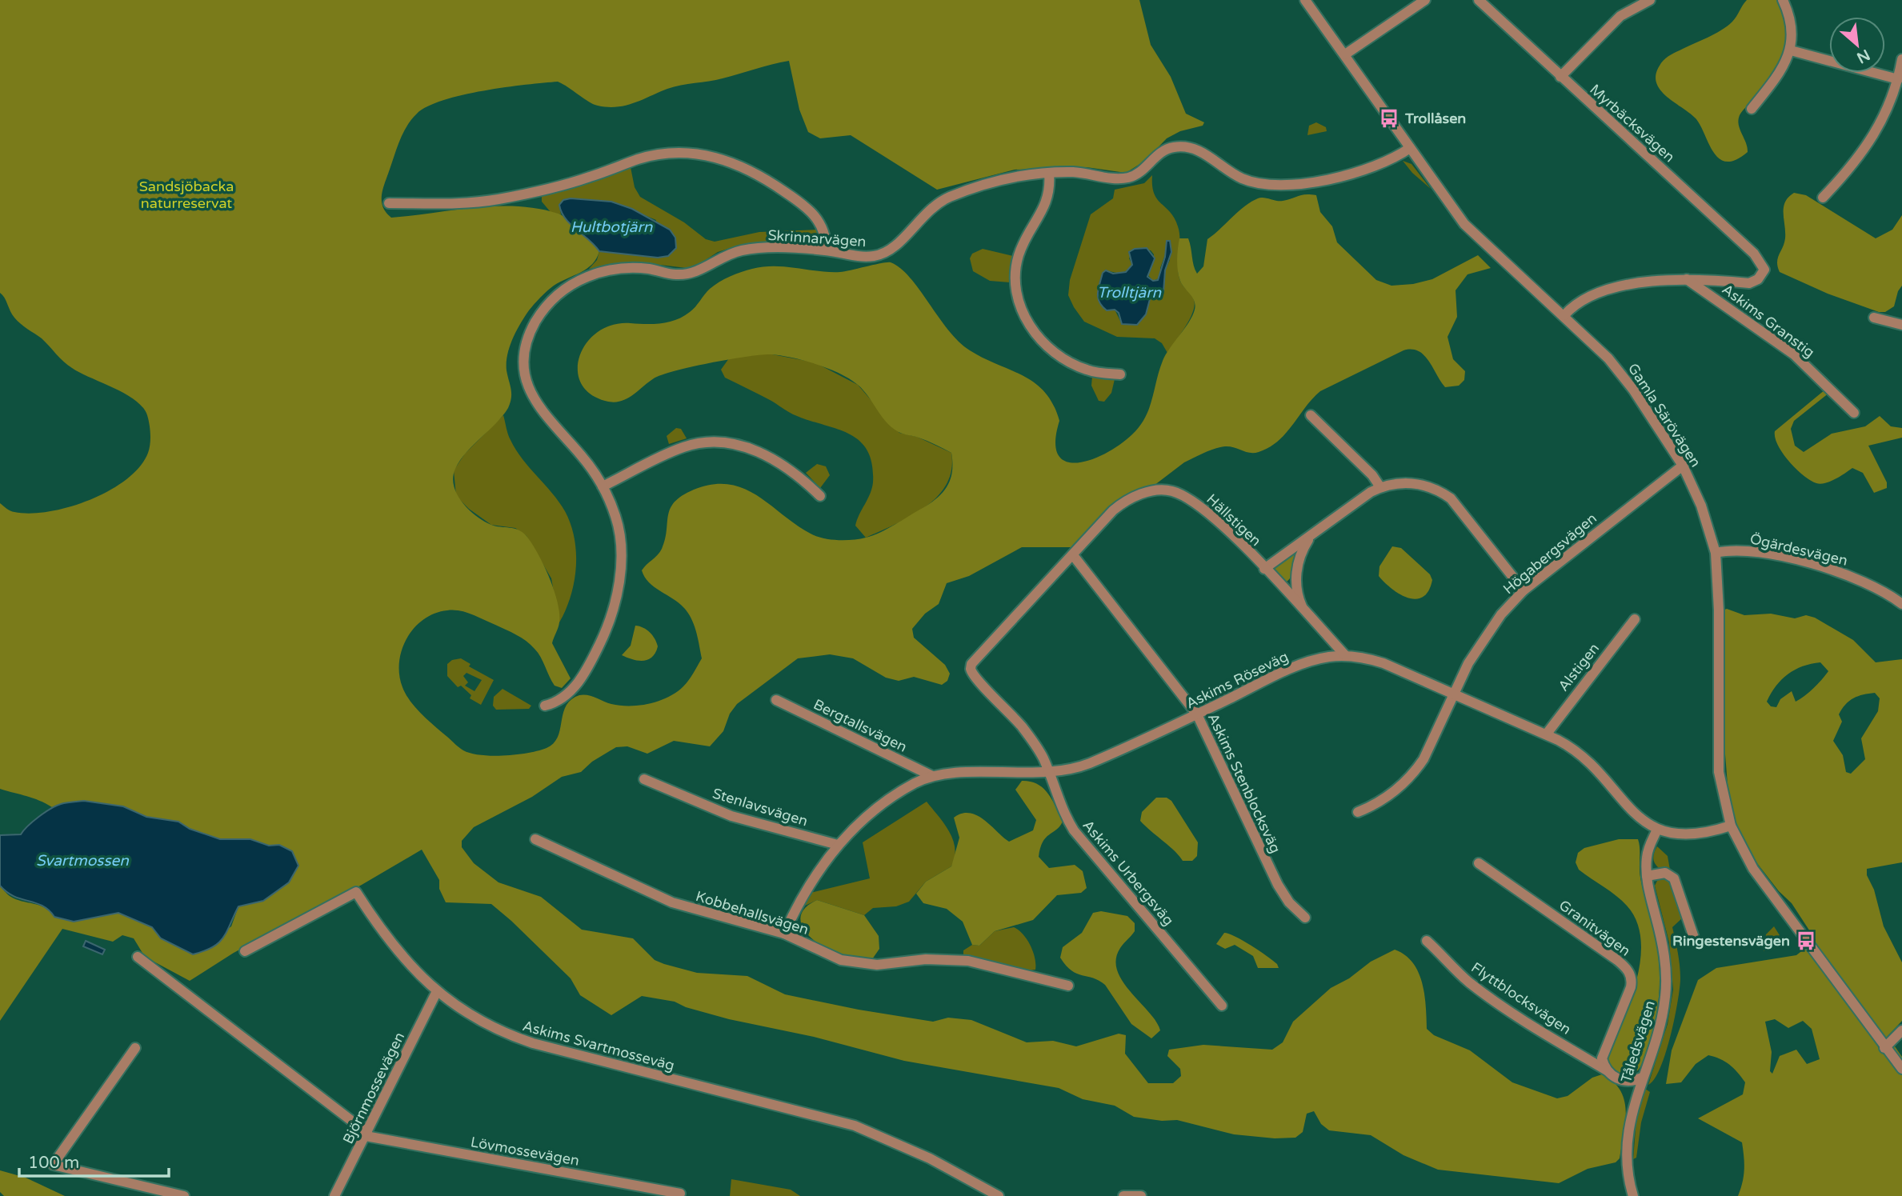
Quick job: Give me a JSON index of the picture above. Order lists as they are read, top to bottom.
{
  "streets": {
    "street": [
      "Myrbäcksvägen",
      "Skrinnarvägen",
      "Askims Granstig",
      "Gamla Särövägen",
      "Hällstigen",
      "Ögärdesvägen",
      "Högabergsvägen",
      "Alstigen",
      "Askims Röseväg",
      "Bergtallsvägen",
      "Askims Stenblocksväg",
      "Stenlavsvägen",
      "Askims Urbergsväg",
      "Kobbehallsvägen",
      "Granitvägen",
      "Flyttblocksvägen",
      "Tåledsvägen",
      "Askims Svartmosseväg",
      "Björnmossevägen",
      "Lövmossevägen"
    ]
  },
  "crossings": [
    ["Myrbäcksvägen", "Askims Granstig"],
    ["Skrinnarvägen", "Gamla Särövägen"],
    ["Gamla Särövägen", "Ögärdesvägen"],
    ["Gamla Särövägen", "Högabergsvägen"],
    ["Gamla Särövägen", "Askims Röseväg"],
    ["Hällstigen", "Askims Röseväg"],
    ["Hällstigen", "Askims Stenblocksväg"],
    ["Hällstigen", "Askims Urbergsväg"],
    ["Högabergsvägen", "Askims Röseväg"],
    ["Alstigen", "Askims Röseväg"],
    ["Askims Röseväg", "Bergtallsvägen"],
    ["Askims Röseväg", "Askims Stenblocksväg"],
    ["Askims Röseväg", "Stenlavsvägen"],
    ["Askims Röseväg", "Askims Urbergsväg"],
    ["Askims Röseväg", "Kobbehallsvägen"],
    ["Askims Röseväg", "Tåledsvägen"],
    ["Granitvägen", "Flyttblocksvägen"],
    ["Askims Svartmosseväg", "Björnmossevägen"],
    ["Björnmossevägen", "Lövmossevägen"]
  ],
  "water": ["Hultbotjärn", "Trolltjärn", "Svartmossen"],
  "parks": ["Sandsjöbacka naturreservat"],
  "places": {
    "bus stop": ["Trollåsen", "Ringestensvägen"]
  },
  "scale_bar": "100 m",
  "north": "bottom right"
}
